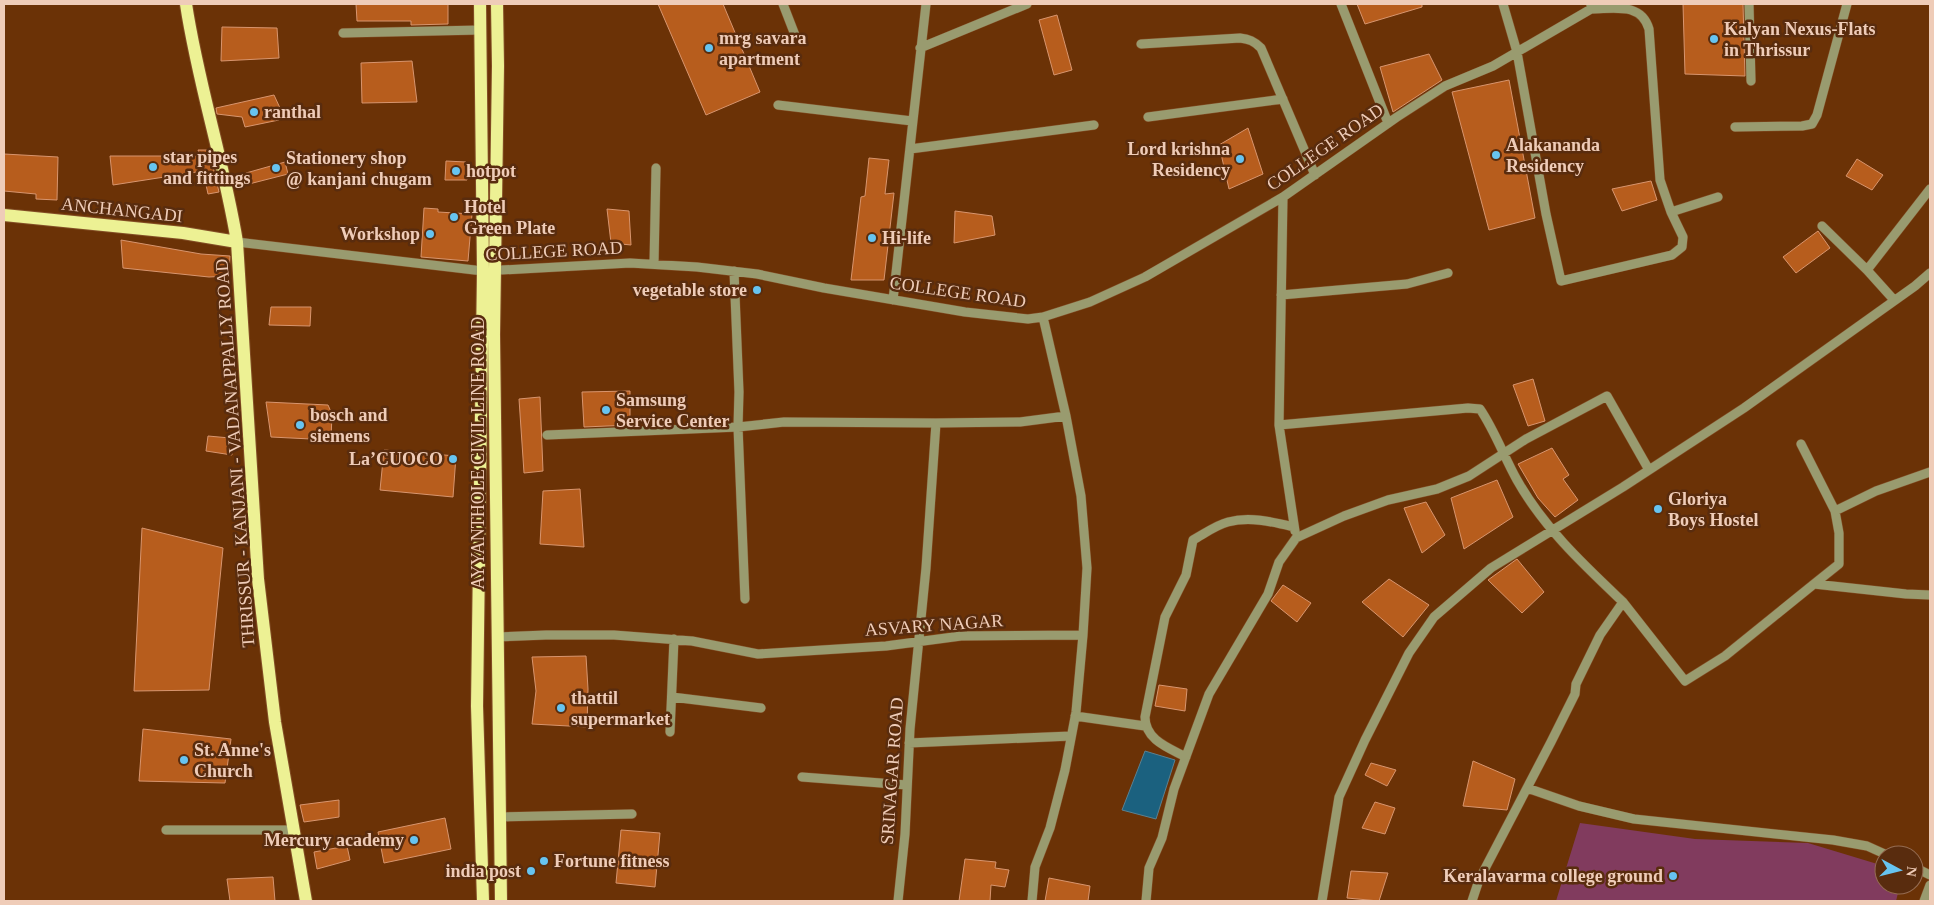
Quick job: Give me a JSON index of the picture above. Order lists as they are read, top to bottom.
{
  "streets": {
    "main road": ["ANCHANGADI", "THRISSUR - KANJANI - VADANAPPALLY ROAD", "AYYANTHOLE CIVIL LINE ROAD"],
    "street": ["COLLEGE ROAD", "ASVARY NAGAR", "SRINAGAR ROAD"]
  },
  "crossings": [
    ["COLLEGE ROAD", "ANCHANGADI"],
    ["COLLEGE ROAD", "THRISSUR - KANJANI - VADANAPPALLY ROAD"],
    ["COLLEGE ROAD", "AYYANTHOLE CIVIL LINE ROAD"],
    ["ANCHANGADI", "THRISSUR - KANJANI - VADANAPPALLY ROAD"],
    ["AYYANTHOLE CIVIL LINE ROAD", "ASVARY NAGAR"],
    ["ASVARY NAGAR", "SRINAGAR ROAD"]
  ],
  "places": [
    "Kalyan Nexus-Flats in Thrissur",
    "mrg savara apartment",
    "ranthal",
    "Alakananda Residency",
    "Lord krishna Residency",
    "star pipes and fittings",
    "Stationery shop @ kanjani chugam",
    "hotpot",
    "Hotel Green Plate",
    "Workshop",
    "Hi-life",
    "vegetable store",
    "Samsung Service Center",
    "bosch and siemens",
    "La’CUOCO",
    "Gloriya Boys Hostel",
    "thattil supermarket",
    "St. Anne's Church",
    "Mercury academy",
    "Fortune fitness",
    "india post",
    "Keralavarma college ground"
  ],
  "north": "right"
}
